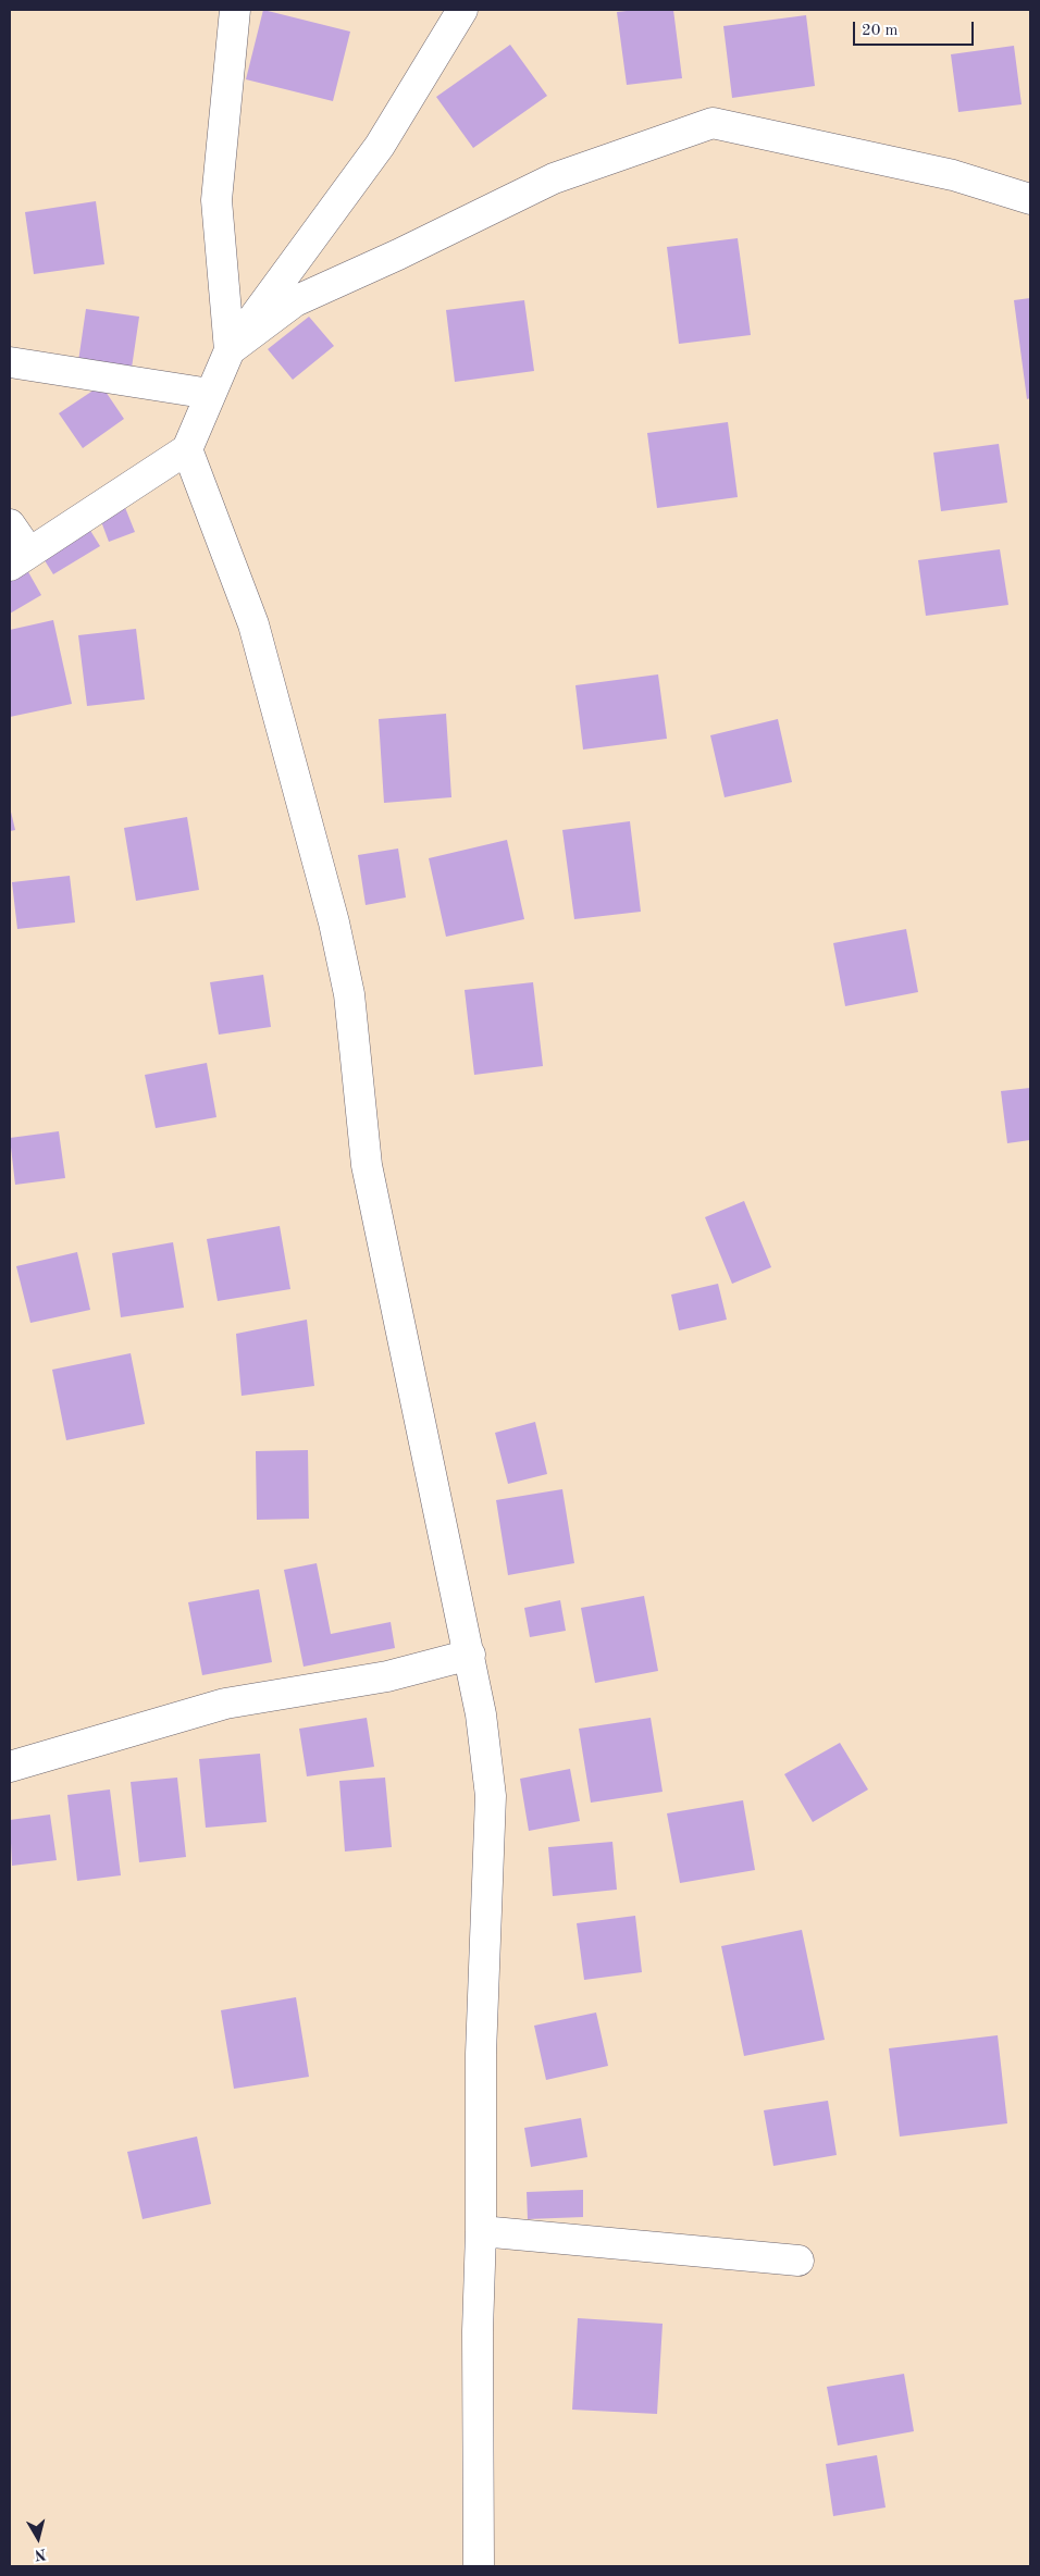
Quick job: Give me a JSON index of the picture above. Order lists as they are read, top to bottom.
{
  "scale_bar": "20 m",
  "north": "bottom"
}
